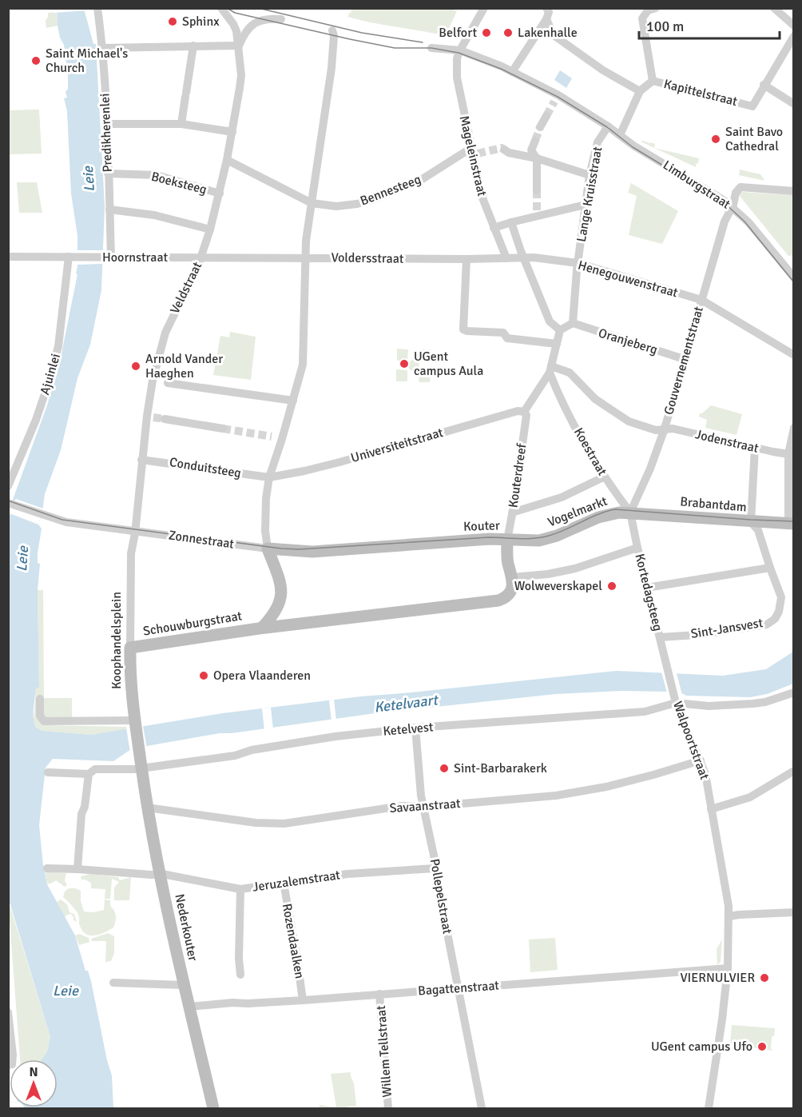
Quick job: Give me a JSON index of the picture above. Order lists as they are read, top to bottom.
{
  "streets": {
    "street": [
      "Kapittelstraat",
      "Predikherenlei",
      "Mageleinstraat",
      "Boeksteeg",
      "Limburgstraat",
      "Bennesteeg",
      "Lange Kruisstraat",
      "Hoornstraat",
      "Voldersstraat",
      "Henegouwenstraat",
      "Veldstraat",
      "Oranjeberg",
      "Gouvernementstraat",
      "Ajuinlei",
      "Jodenstraat",
      "Universiteitstraat",
      "Koestraat",
      "Conduitsteeg",
      "Kouterdreef",
      "Brabantdam",
      "Vogelmarkt",
      "Kouter",
      "Zonnestraat",
      "Kortedagsteeg",
      "Schouwburgstraat",
      "Sint-Jansvest",
      "Koophandelsplein",
      "Ketelvest",
      "Walpoortstraat",
      "Savaanstraat",
      "Jeruzalemstraat",
      "Pollepelstraat",
      "Nederkouter",
      "Rozendaalken",
      "Bagattenstraat",
      "Willem Tellstraat"
    ]
  },
  "crossings": [
    ["Predikherenlei", "Boeksteeg"],
    ["Predikherenlei", "Hoornstraat"],
    ["Mageleinstraat", "Limburgstraat"],
    ["Mageleinstraat", "Bennesteeg"],
    ["Mageleinstraat", "Voldersstraat"],
    ["Boeksteeg", "Veldstraat"],
    ["Limburgstraat", "Lange Kruisstraat"],
    ["Limburgstraat", "Gouvernementstraat"],
    ["Bennesteeg", "Veldstraat"],
    ["Lange Kruisstraat", "Henegouwenstraat"],
    ["Lange Kruisstraat", "Oranjeberg"],
    ["Hoornstraat", "Voldersstraat"],
    ["Hoornstraat", "Veldstraat"],
    ["Hoornstraat", "Ajuinlei"],
    ["Voldersstraat", "Henegouwenstraat"],
    ["Voldersstraat", "Veldstraat"],
    ["Henegouwenstraat", "Gouvernementstraat"],
    ["Veldstraat", "Conduitsteeg"],
    ["Veldstraat", "Zonnestraat"],
    ["Veldstraat", "Koophandelsplein"],
    ["Oranjeberg", "Gouvernementstraat"],
    ["Gouvernementstraat", "Jodenstraat"],
    ["Gouvernementstraat", "Koestraat"],
    ["Gouvernementstraat", "Brabantdam"],
    ["Gouvernementstraat", "Vogelmarkt"],
    ["Gouvernementstraat", "Kortedagsteeg"],
    ["Jodenstraat", "Koestraat"],
    ["Universiteitstraat", "Conduitsteeg"],
    ["Universiteitstraat", "Kouterdreef"],
    ["Koestraat", "Brabantdam"],
    ["Koestraat", "Vogelmarkt"],
    ["Koestraat", "Kortedagsteeg"],
    ["Kouterdreef", "Vogelmarkt"],
    ["Kouterdreef", "Kouter"],
    ["Brabantdam", "Vogelmarkt"],
    ["Brabantdam", "Kortedagsteeg"],
    ["Brabantdam", "Sint-Jansvest"],
    ["Vogelmarkt", "Kouter"],
    ["Vogelmarkt", "Kortedagsteeg"],
    ["Kouter", "Zonnestraat"],
    ["Zonnestraat", "Koophandelsplein"],
    ["Kortedagsteeg", "Sint-Jansvest"],
    ["Kortedagsteeg", "Walpoortstraat"],
    ["Schouwburgstraat", "Koophandelsplein"],
    ["Koophandelsplein", "Nederkouter"],
    ["Ketelvest", "Walpoortstraat"],
    ["Ketelvest", "Pollepelstraat"],
    ["Ketelvest", "Nederkouter"],
    ["Walpoortstraat", "Savaanstraat"],
    ["Walpoortstraat", "Bagattenstraat"],
    ["Savaanstraat", "Pollepelstraat"],
    ["Savaanstraat", "Nederkouter"],
    ["Jeruzalemstraat", "Pollepelstraat"],
    ["Jeruzalemstraat", "Nederkouter"],
    ["Jeruzalemstraat", "Rozendaalken"],
    ["Pollepelstraat", "Bagattenstraat"],
    ["Nederkouter", "Bagattenstraat"],
    ["Rozendaalken", "Bagattenstraat"],
    ["Bagattenstraat", "Willem Tellstraat"]
  ],
  "water": ["Leie", "Ketelvaart"],
  "places": [
    "Sphinx",
    "Belfort",
    "Lakenhalle",
    "Saint Michael's Church",
    "Saint Bavo Cathedral",
    "UGent campus Aula",
    "Arnold Vander Haeghen",
    "Wolweverskapel",
    "Opera Vlaanderen",
    "Sint-Barbarakerk",
    "VIERNULVIER",
    "UGent campus Ufo"
  ],
  "scale_bar": "100 m",
  "north": "top"
}
